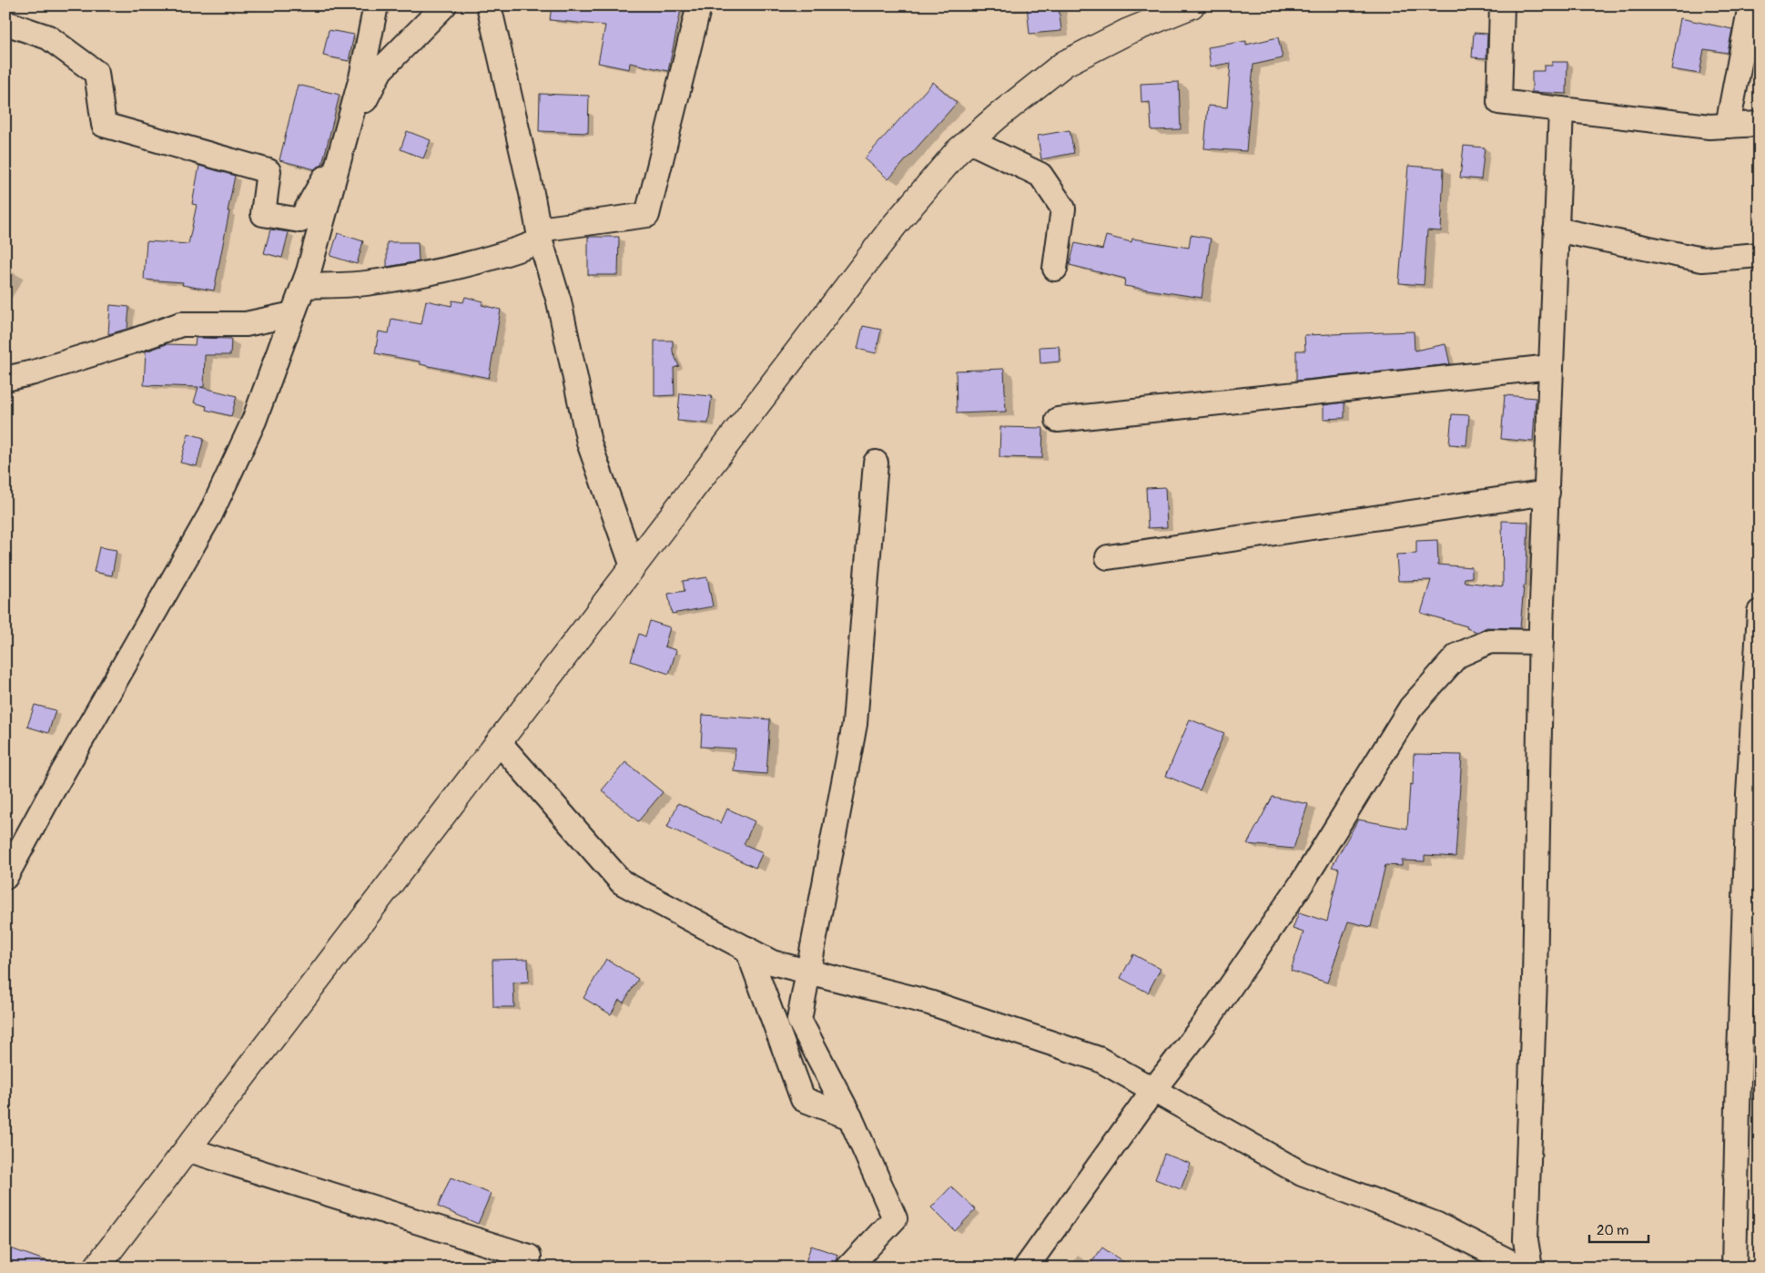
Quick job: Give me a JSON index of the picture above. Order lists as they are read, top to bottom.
{
  "scale_bar": "20 m"
}
